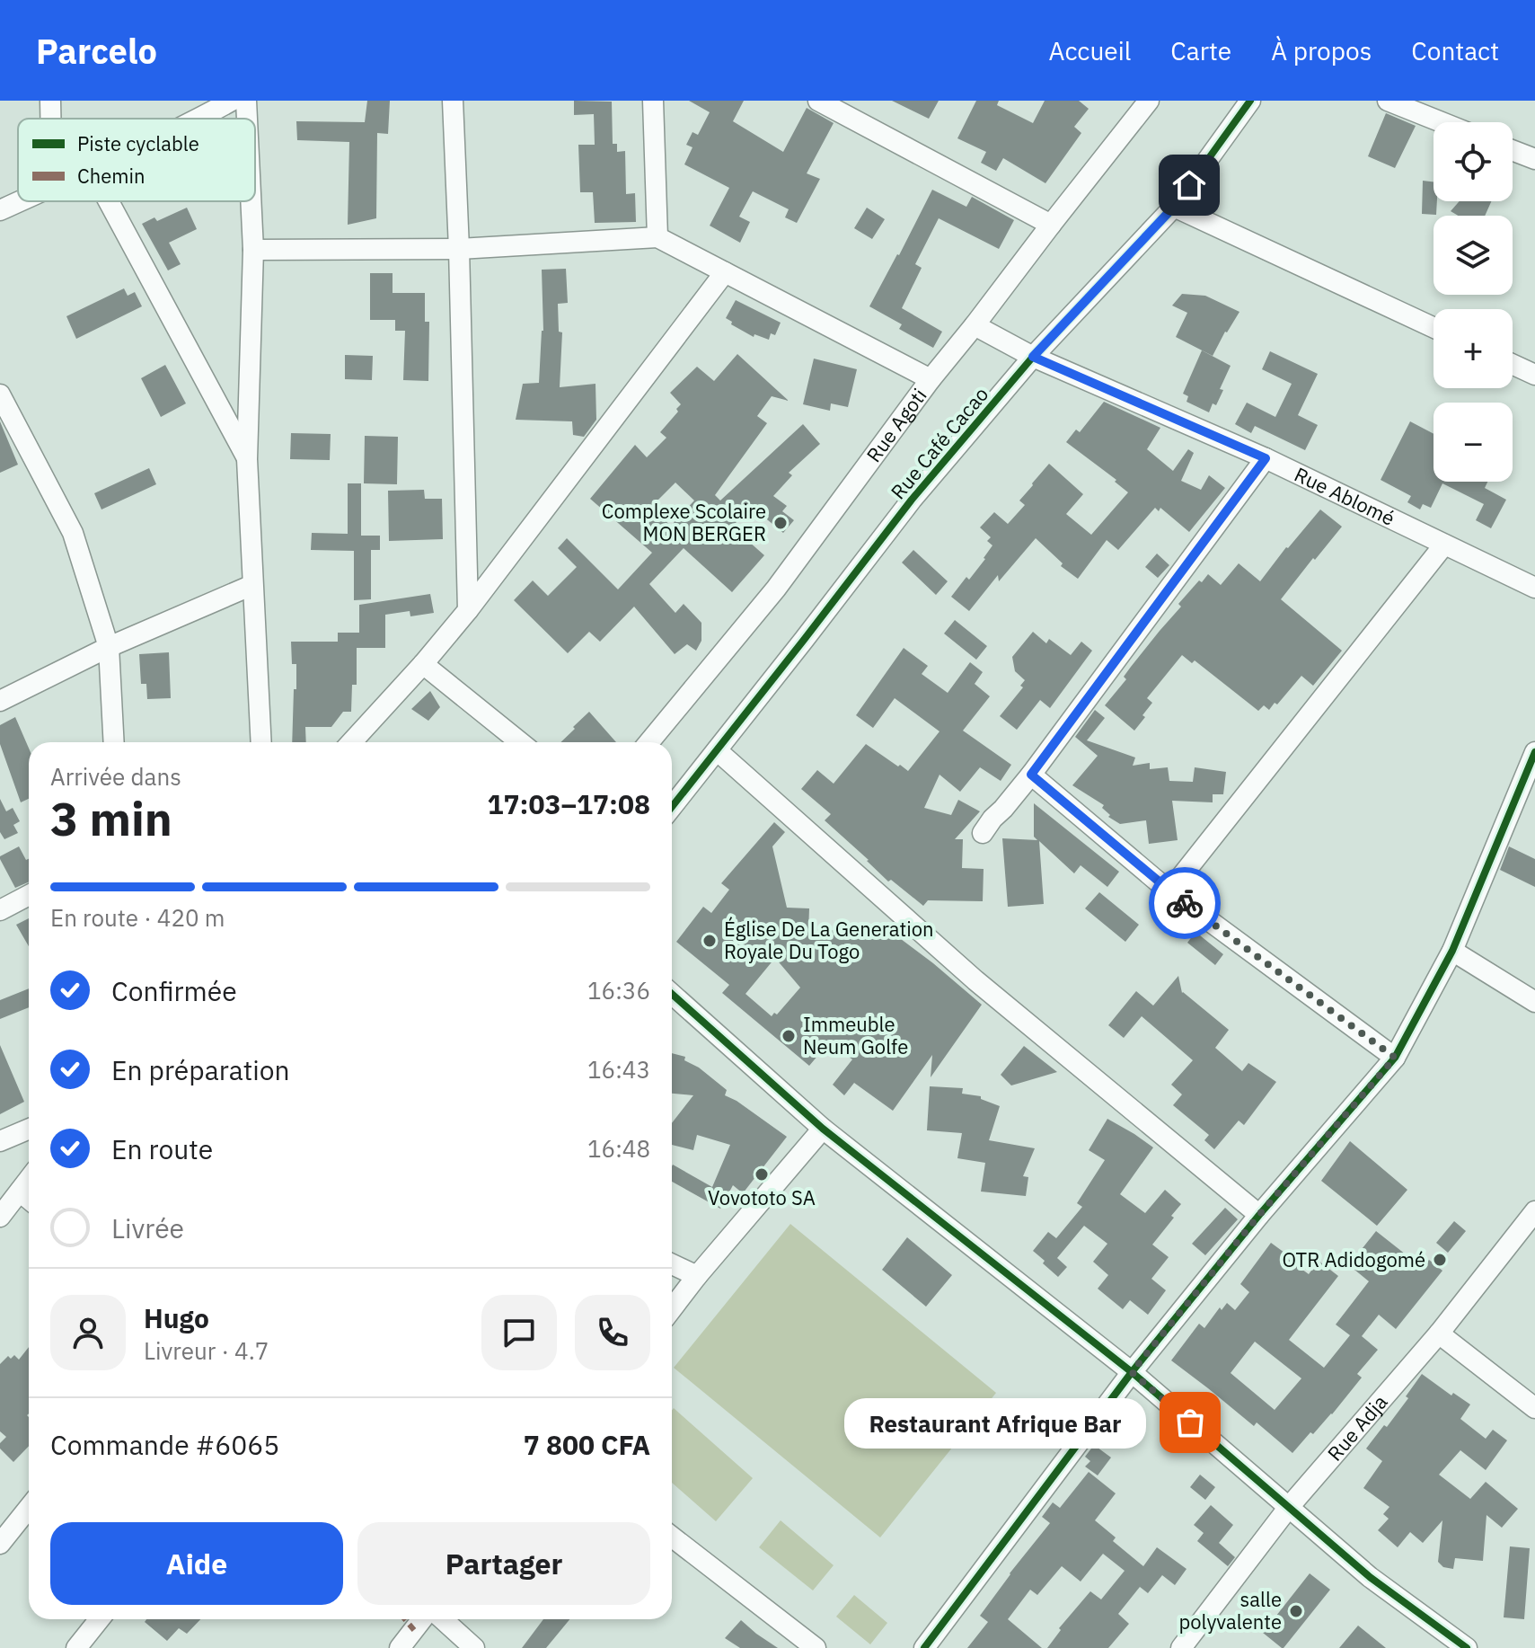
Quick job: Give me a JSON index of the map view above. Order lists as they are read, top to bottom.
{
  "streets": {
    "street": [
      "Rue Agoti",
      "Rue Café Cacao",
      "Rue Ablomé",
      "Rue Adja"
    ]
  },
  "crossings": [
    ["Rue Agoti", "Rue Ablomé"],
    ["Rue Café Cacao", "Rue Ablomé"]
  ],
  "places": [
    "Complexe Scolaire MON BERGER",
    "Église De La Generation Royale Du Togo",
    "Immeuble Neum Golfe",
    "Vovototo SA",
    "OTR Adidogomé",
    "Restaurant Afrique Bar",
    "salle polyvalente"
  ],
  "legend": ["Piste cyclable", "Chemin"],
  "page": {
    "header": "Parcelo",
    "nav": [
      "Accueil",
      "Carte",
      "À propos",
      "Contact"
    ],
    "map_buttons": ["+", "−"],
    "heading": ["3 min", "Arrivée dans", "17:03–17:08"],
    "panel": [
      "Hugo",
      "Livreur · 4.7",
      "Commande #6065",
      "7 800 CFA"
    ],
    "bar": "En route · 420 m",
    "list": [
      ["Confirmée", "16:36"],
      ["En préparation", "16:43"],
      ["En route", "16:48"],
      "Livrée"
    ],
    "bubble": "Restaurant Afrique Bar",
    "buttons": ["Aide", "Partager"]
  }
}
